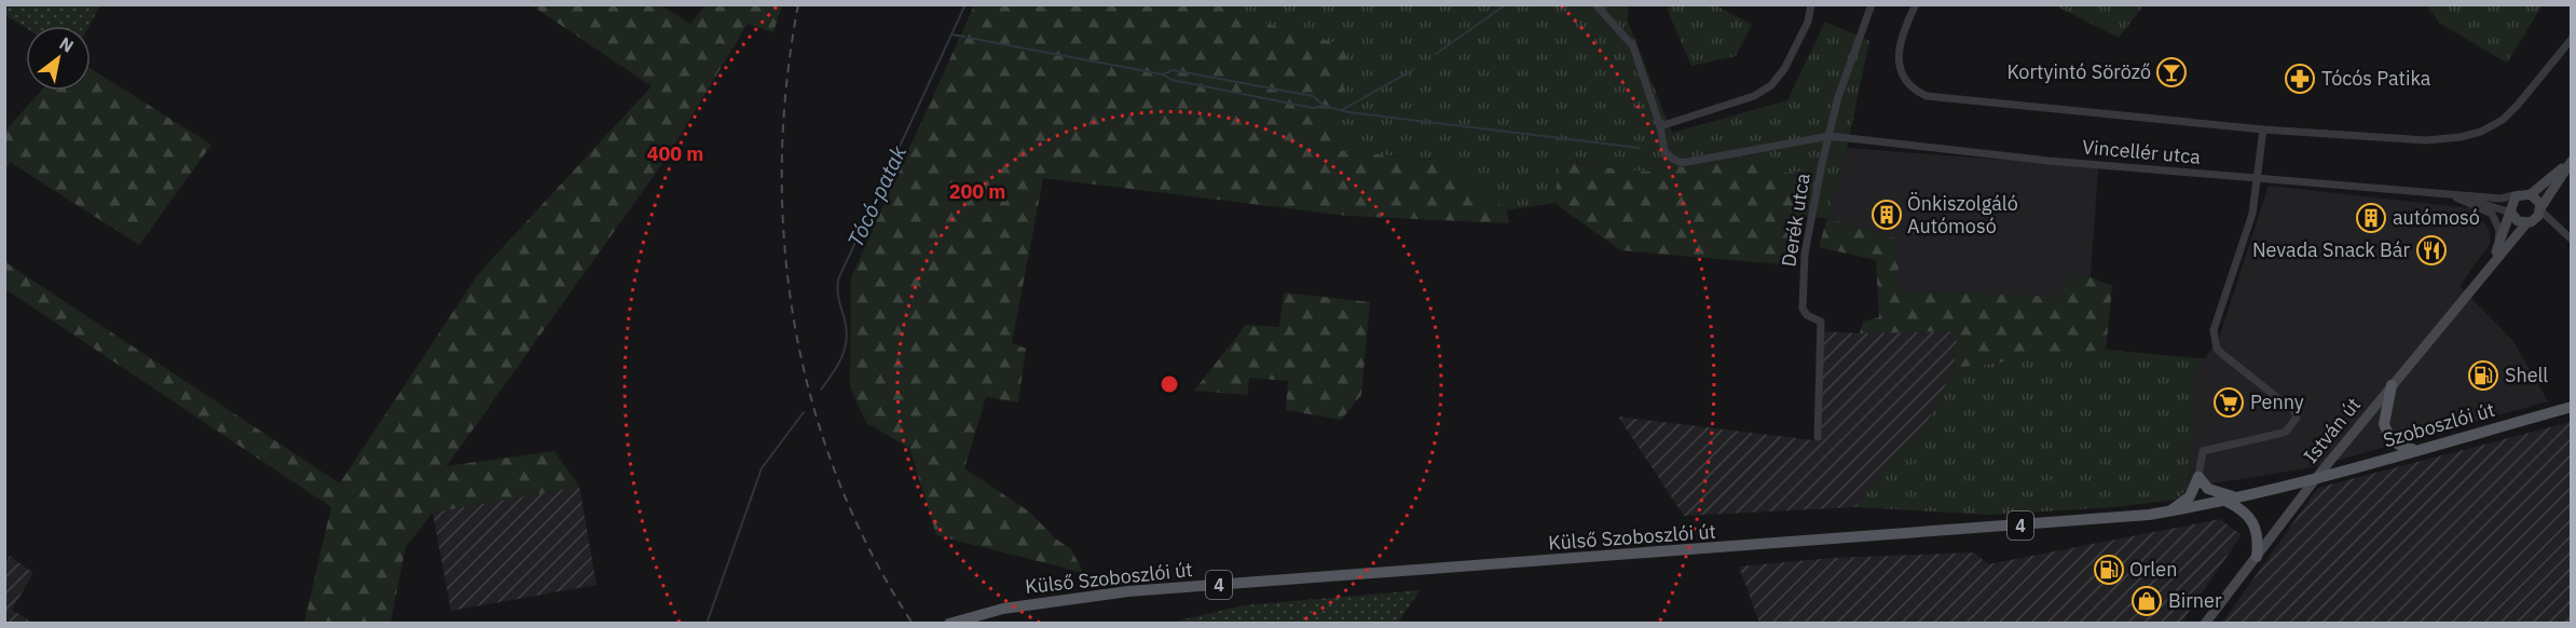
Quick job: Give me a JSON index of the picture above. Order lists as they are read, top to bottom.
{
  "streets": {
    "main road": ["Szoboszlói út", "4", "Külső Szoboszlói út"],
    "street": ["Vincellér utca", "Derék utca", "István út"]
  },
  "crossings": [
    ["Vincellér utca", "Derék utca"],
    ["Vincellér utca", "István út"],
    ["Szoboszlói út", "István út"],
    ["Szoboszlói út", "Külső Szoboszlói út"],
    ["István út", "Külső Szoboszlói út"]
  ],
  "water": ["Tócó-patak"],
  "places": {
    "bar": ["Kortyintó Söröző"],
    "pharmacy": ["Tócós Patika"],
    "building": ["Önkiszolgáló Autómosó", "autómosó"],
    "restaurant": ["Nevada Snack Bár"],
    "fuel station": ["Shell", "Orlen"],
    "supermarket": ["Penny"],
    "shop": ["Birner"]
  },
  "north": "top right",
  "rings": ["400 m", "200 m"]
}
